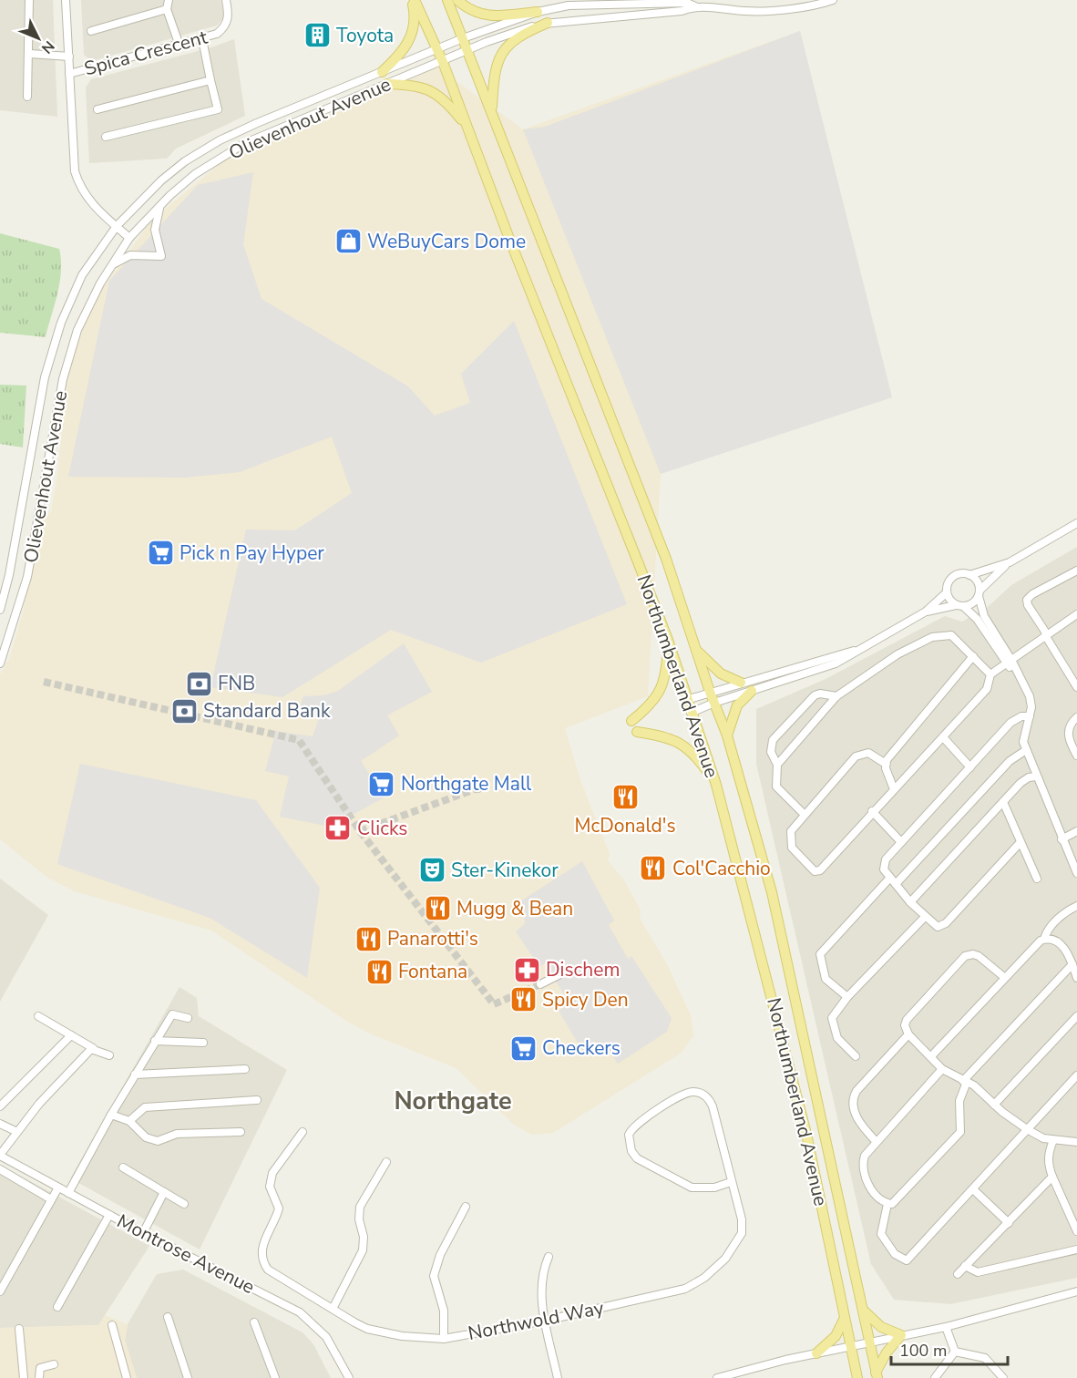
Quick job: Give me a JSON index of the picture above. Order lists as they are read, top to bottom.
{
  "streets": {
    "main road": ["Northumberland Avenue"],
    "street": [
      "Spica Crescent",
      "Olievenhout Avenue",
      "Montrose Avenue",
      "Northwold Way"
    ]
  },
  "crossings": [
    ["Olievenhout Avenue", "Northumberland Avenue"]
  ],
  "districts": ["Northgate"],
  "places": {
    "building": ["Toyota"],
    "shop": ["WeBuyCars Dome"],
    "supermarket": ["Pick n Pay Hyper", "Northgate Mall", "Checkers"],
    "bank": ["FNB", "Standard Bank"],
    "restaurant": [
      "McDonald's",
      "Col'Cacchio",
      "Mugg & Bean",
      "Panarotti's",
      "Fontana",
      "Spicy Den"
    ],
    "pharmacy": ["Clicks", "Dischem"],
    "theatre": ["Ster-Kinekor"]
  },
  "scale_bar": "100 m",
  "north": "bottom right"
}
